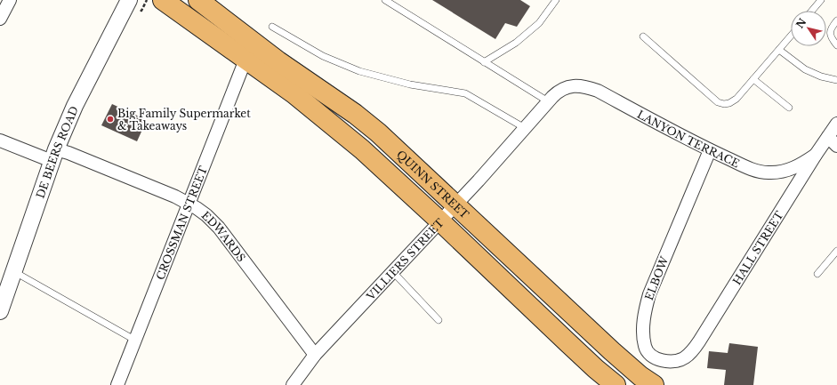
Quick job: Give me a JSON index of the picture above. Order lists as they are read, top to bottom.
{
  "streets": {
    "highway": ["QUINN STREET"],
    "street": [
      "LANYON TERRACE",
      "DE BEERS ROAD",
      "CROSSMAN STREET",
      "EDWARDS",
      "HALL STREET",
      "VILLIERS STREET",
      "ELBOW"
    ]
  },
  "crossings": [
    ["LANYON TERRACE", "HALL STREET"],
    ["LANYON TERRACE", "VILLIERS STREET"],
    ["LANYON TERRACE", "ELBOW"],
    ["DE BEERS ROAD", "EDWARDS"],
    ["QUINN STREET", "VILLIERS STREET"],
    ["CROSSMAN STREET", "EDWARDS"],
    ["EDWARDS", "VILLIERS STREET"],
    ["HALL STREET", "ELBOW"]
  ],
  "places": ["Big Family Supermarket & Takeaways"],
  "north": "top left"
}
